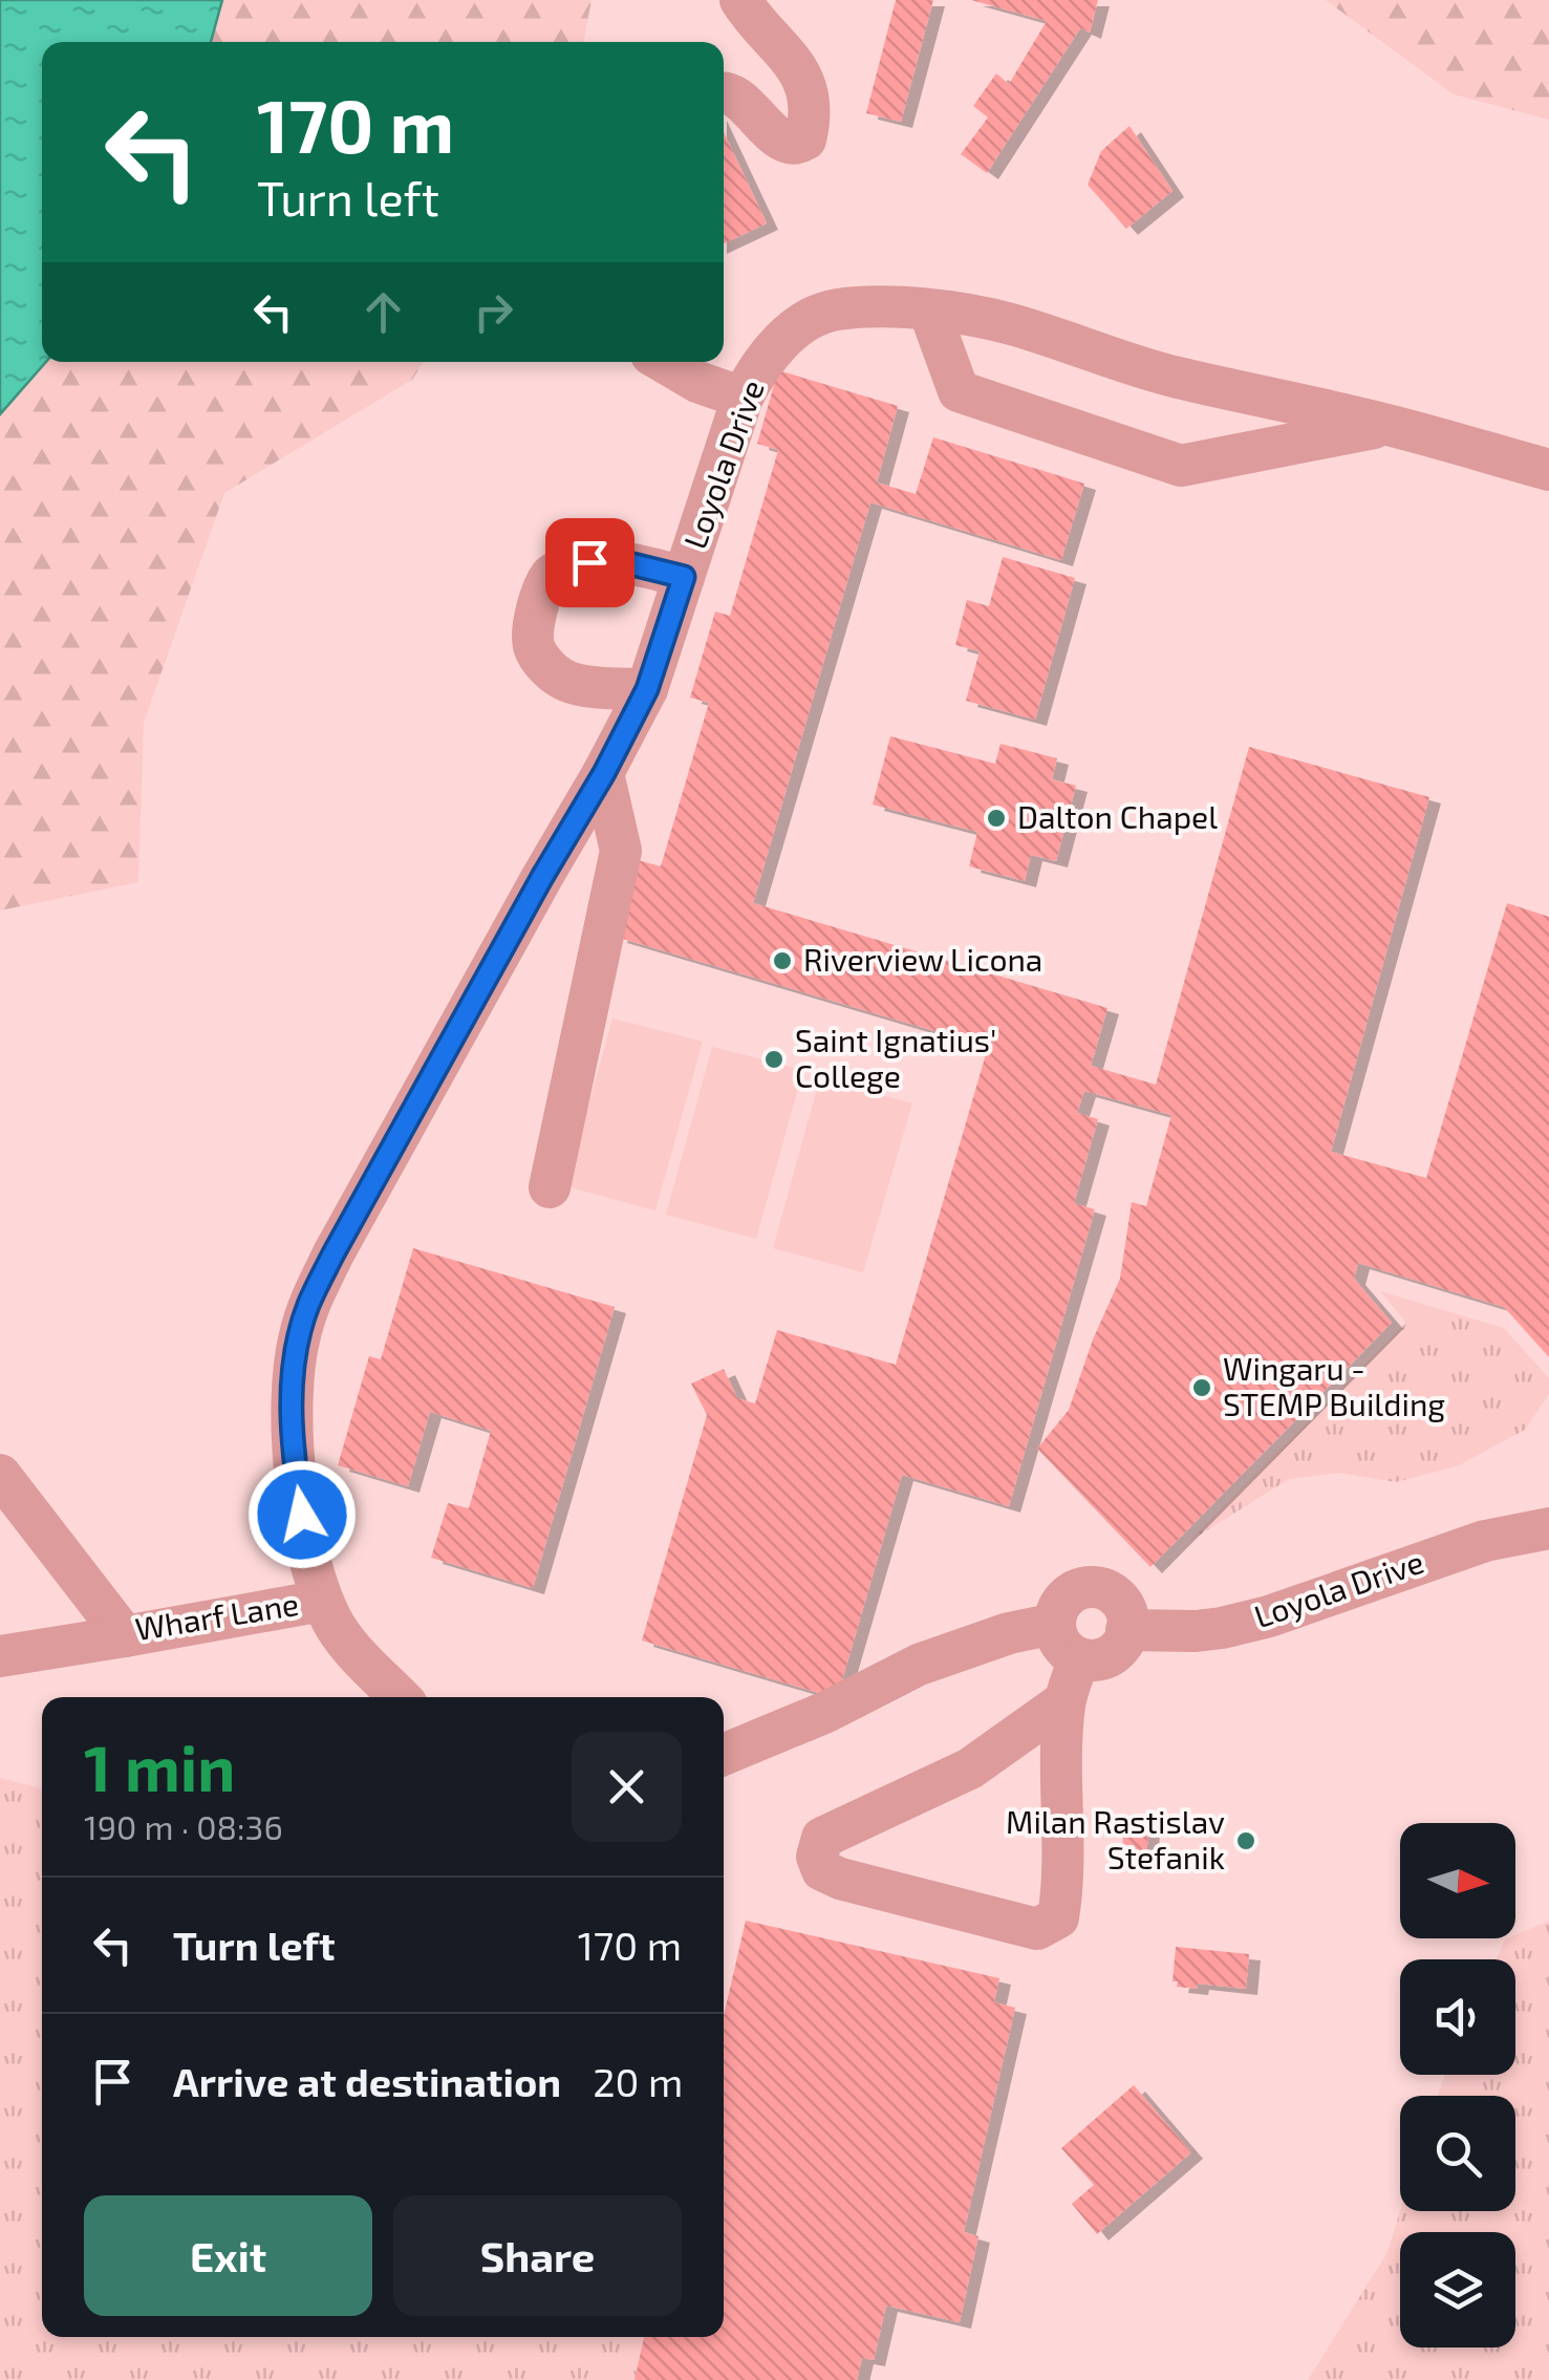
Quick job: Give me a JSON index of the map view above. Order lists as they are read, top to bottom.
{
  "streets": {
    "street": ["Loyola Drive", "Wharf Lane"]
  },
  "crossings": [
    ["Loyola Drive", "Wharf Lane"]
  ],
  "places": [
    "Dalton Chapel",
    "Riverview Licona",
    "Saint Ignatius' College",
    "Wingaru - STEMP Building",
    "Milan Rastislav Stefanik"
  ],
  "north": "right",
  "page": {
    "turn": ["170 m", "Turn left"],
    "heading": ["1 min", "190 m · 08:36"],
    "list": [
      {
        "name": "Turn left",
        "value": "170 m"
      },
      {
        "name": "Arrive at destination",
        "value": "20 m"
      }
    ],
    "buttons": ["Exit", "Share"]
  }
}
